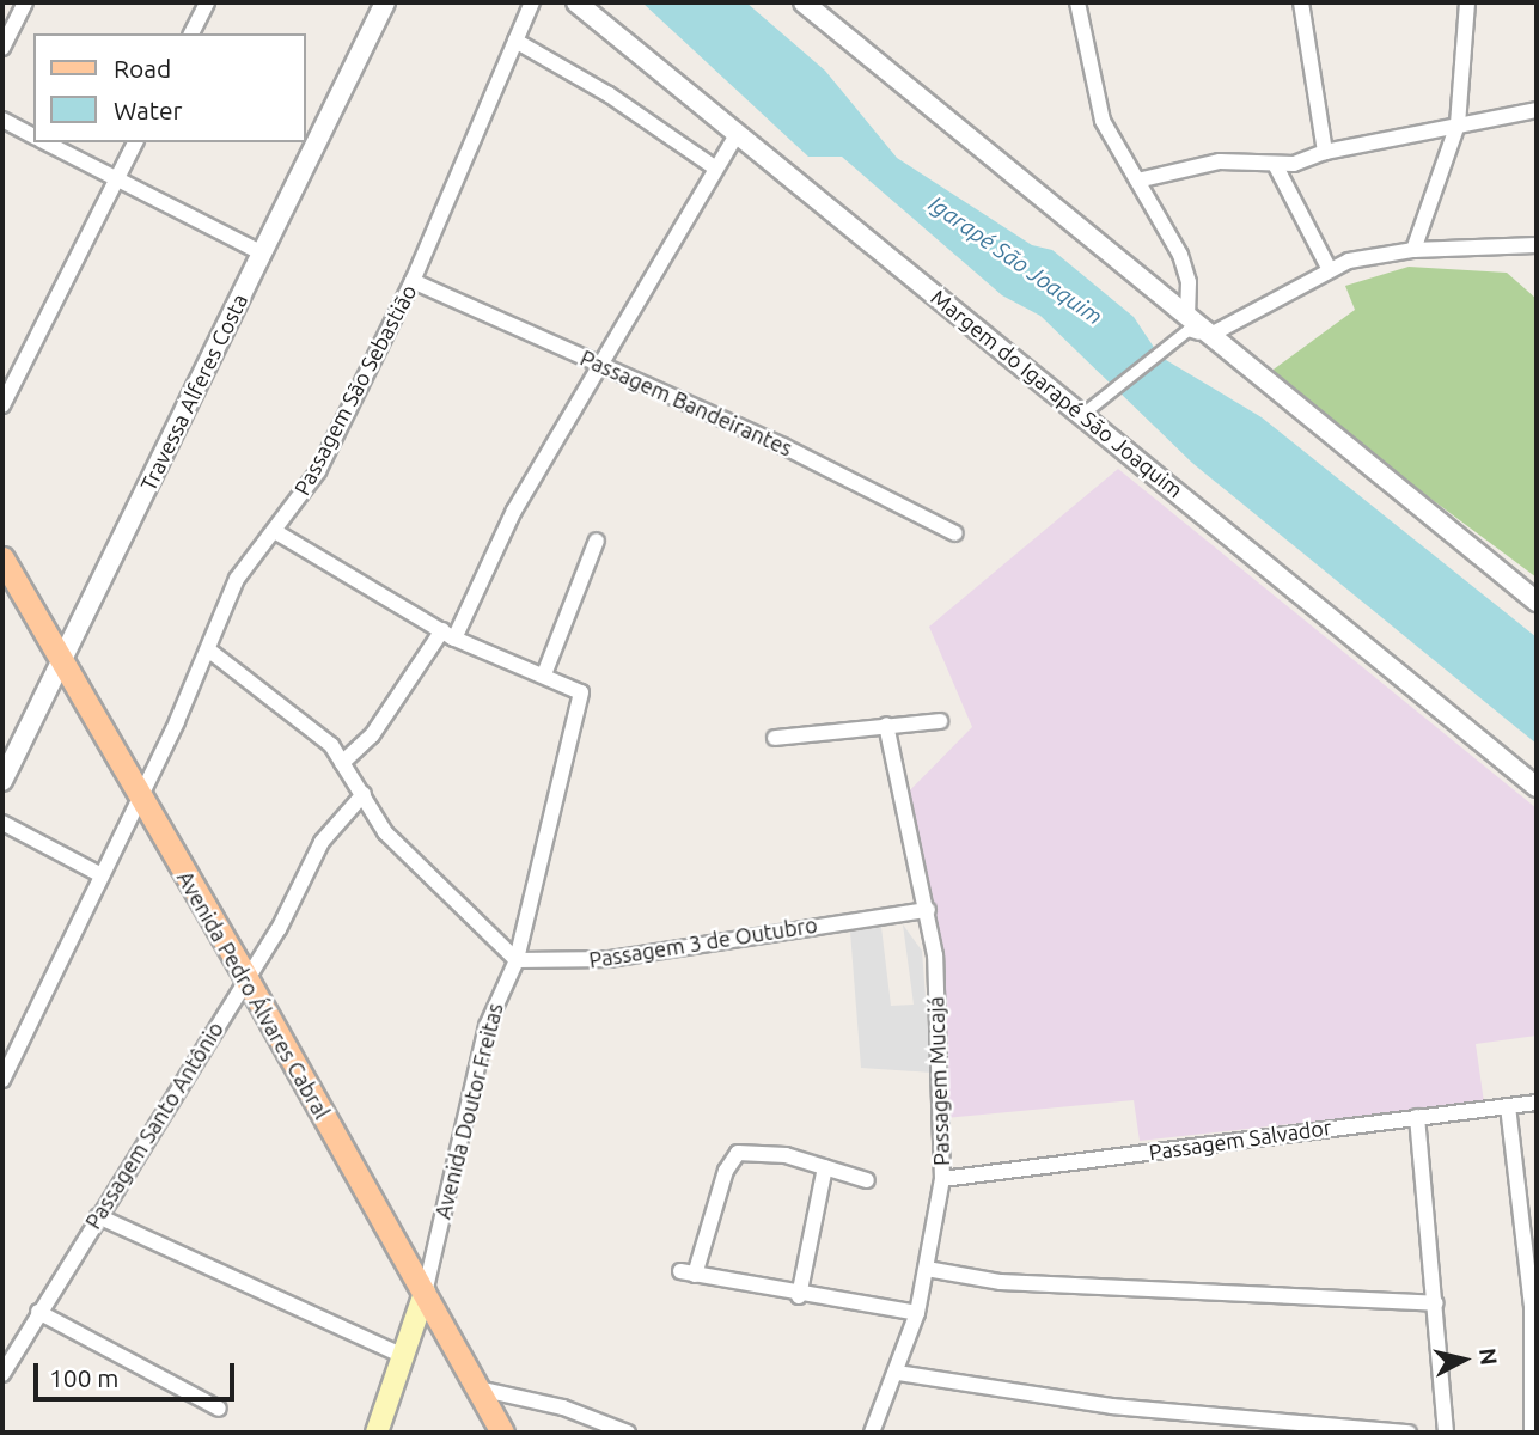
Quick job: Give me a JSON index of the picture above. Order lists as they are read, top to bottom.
{
  "streets": {
    "main road": ["Avenida Pedro Álvares Cabral", "Avenida Doutor Freitas"],
    "street": [
      "Passagem São Sebastião",
      "Travessa Alferes Costa",
      "Margem do Igarapé São Joaquim",
      "Passagem Bandeirantes",
      "Passagem 3 de Outubro",
      "Passagem Mucajá",
      "Passagem Santo Antônio",
      "Passagem Salvador"
    ]
  },
  "crossings": [
    ["Passagem São Sebastião", "Passagem Bandeirantes"],
    ["Passagem São Sebastião", "Avenida Pedro Álvares Cabral"],
    ["Travessa Alferes Costa", "Avenida Pedro Álvares Cabral"],
    ["Passagem 3 de Outubro", "Passagem Mucajá"],
    ["Passagem 3 de Outubro", "Avenida Doutor Freitas"],
    ["Avenida Pedro Álvares Cabral", "Avenida Doutor Freitas"],
    ["Avenida Pedro Álvares Cabral", "Passagem Santo Antônio"],
    ["Passagem Mucajá", "Passagem Salvador"]
  ],
  "water": ["Igarapé São Joaquim"],
  "legend": ["Road", "Water"],
  "scale_bar": "100 m",
  "north": "right"
}
